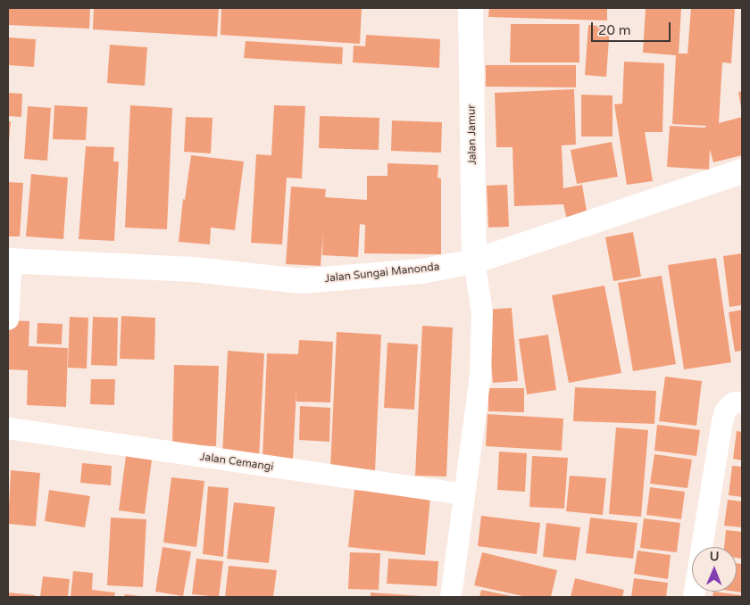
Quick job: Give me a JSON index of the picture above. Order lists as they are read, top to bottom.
{
  "streets": {
    "street": ["Jalan Jamur", "Jalan Sungai Manonda", "Jalan Cemangi"]
  },
  "crossings": [
    ["Jalan Jamur", "Jalan Sungai Manonda"]
  ],
  "scale_bar": "20 m",
  "north": "top"
}
